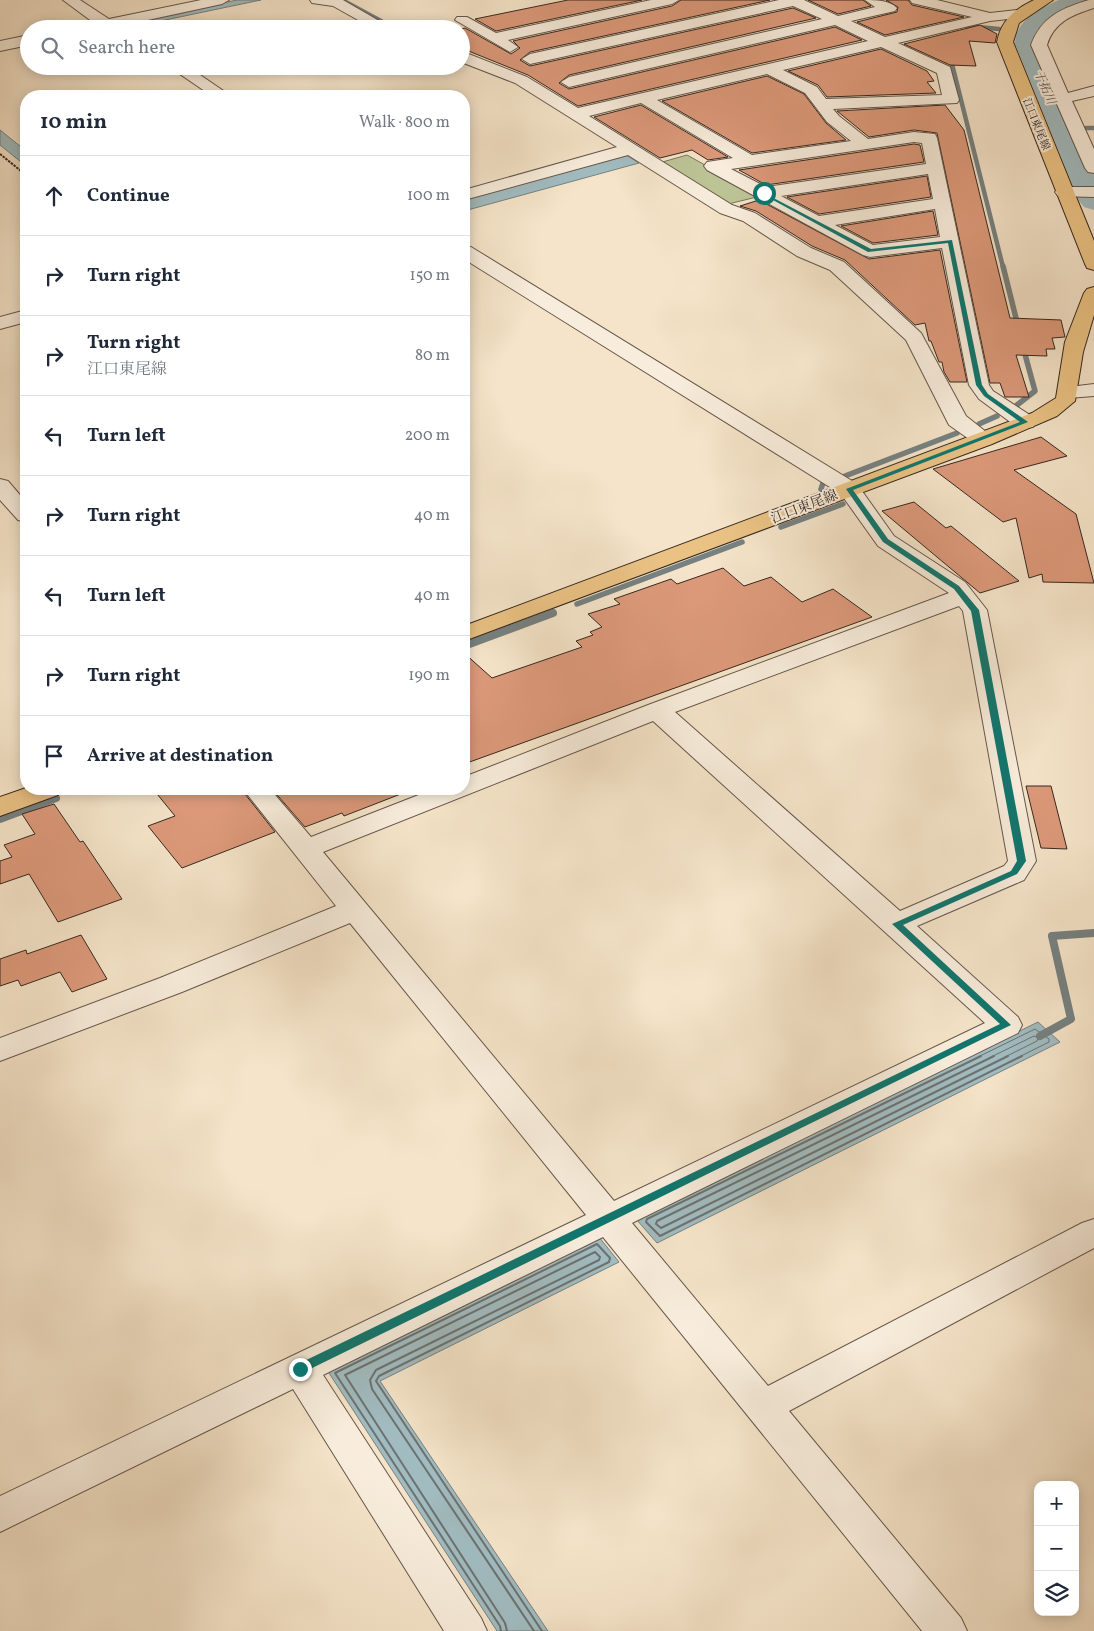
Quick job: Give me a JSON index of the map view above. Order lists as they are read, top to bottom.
{
  "streets": {
    "main road": ["江口東尾線"]
  },
  "water": ["干拓川"],
  "page": {
    "search": "Search here",
    "heading": ["10 min", "Walk · 800 m"],
    "list": [
      ["Continue", "100 m"],
      ["Turn right", "150 m"],
      ["Turn right", "江口東尾線", "80 m"],
      ["Turn left", "200 m"],
      ["Turn right", "40 m"],
      ["Turn left", "40 m"],
      ["Turn right", "190 m"],
      "Arrive at destination"
    ],
    "map_buttons": ["+", "−"]
  }
}
